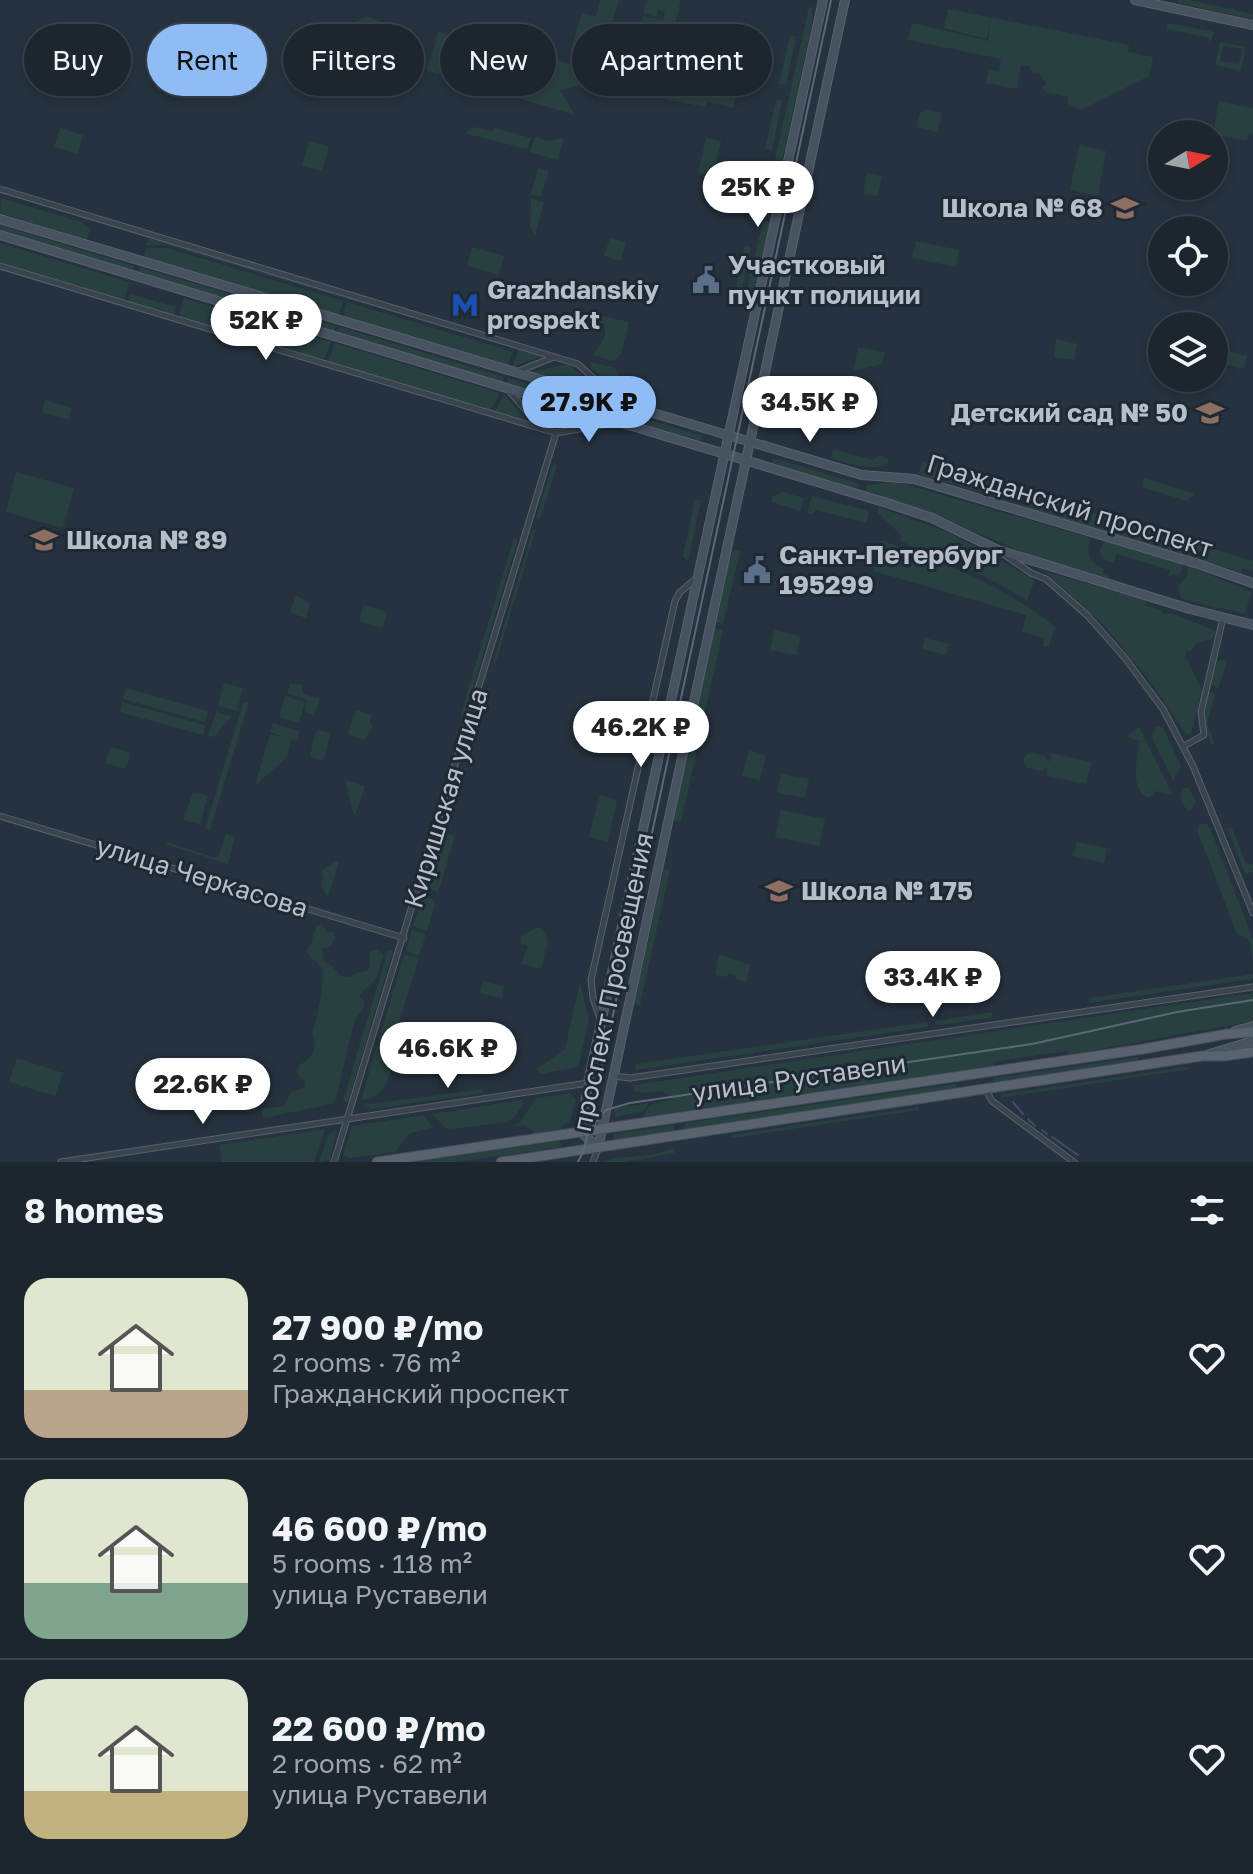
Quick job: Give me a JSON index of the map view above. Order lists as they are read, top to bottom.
{
  "streets": {
    "main road": ["Гражданский проспект", "проспект Просвещения", "улица Руставели"],
    "street": ["Киришская улица", "улица Черкасова"]
  },
  "crossings": [
    ["Гражданский проспект", "Киришская улица"],
    ["Гражданский проспект", "проспект Просвещения"],
    ["Киришская улица", "улица Черкасова"],
    ["проспект Просвещения", "улица Руставели"]
  ],
  "places": {
    "school or university": [
      "Школа № 68",
      "Детский сад № 50",
      "Школа № 89",
      "Школа № 175"
    ],
    "public building": ["Участковый пункт полиции", "Санкт-Петербург 195299"],
    "metro station": ["Grazhdanskiy prospekt"]
  },
  "north": "right",
  "page": {
    "chip": [
      "Buy",
      "Rent",
      "Filters",
      "New",
      "Apartment"
    ],
    "price": [
      "25K ₽",
      "52K ₽",
      "27.9K ₽",
      "34.5K ₽",
      "46.2K ₽",
      "33.4K ₽",
      "46.6K ₽",
      "22.6K ₽"
    ],
    "heading": "8 homes",
    "list": [
      {
        "name": "27 900 ₽/mo",
        "note": "2 rooms · 76 m² · Гражданский проспект"
      },
      {
        "name": "46 600 ₽/mo",
        "note": "5 rooms · 118 m² · улица Руставели"
      },
      {
        "name": "22 600 ₽/mo",
        "note": "2 rooms · 62 m² · улица Руставели"
      }
    ]
  }
}
